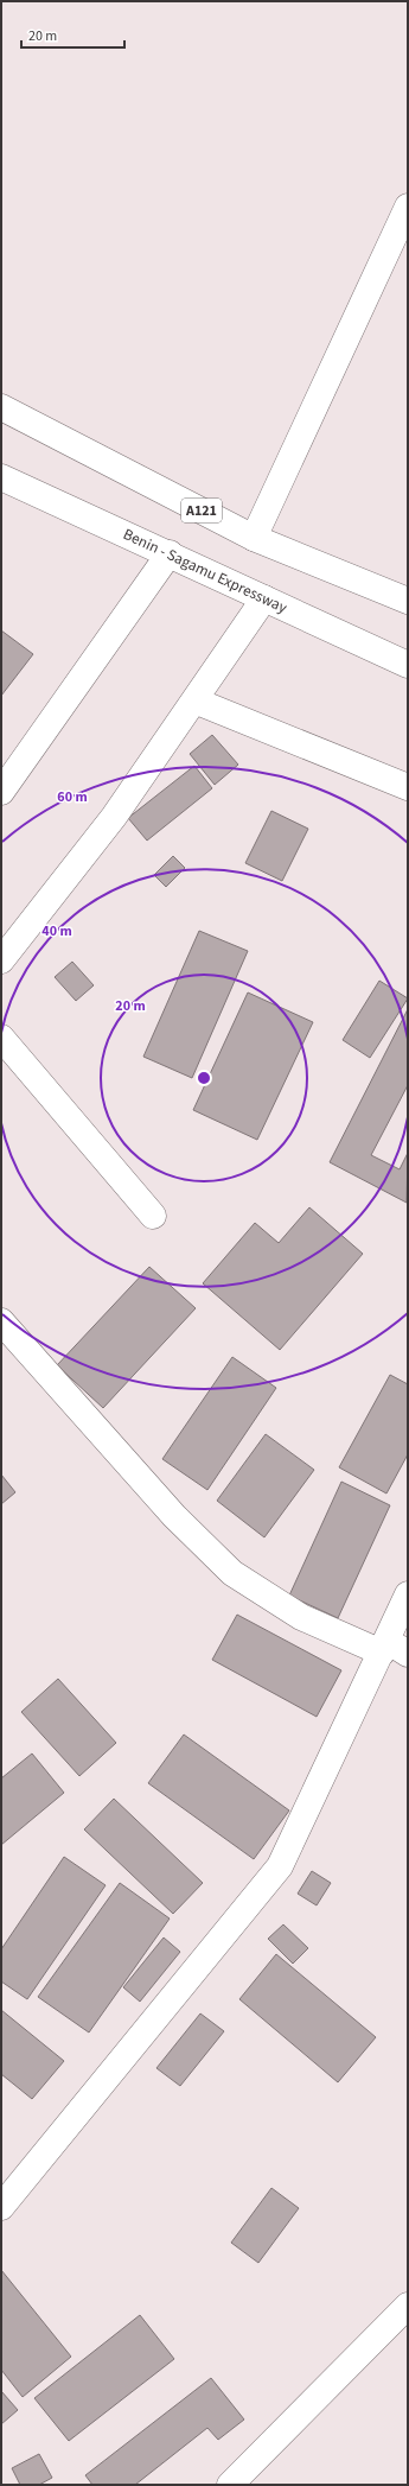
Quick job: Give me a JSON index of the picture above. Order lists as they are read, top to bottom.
{
  "streets": {
    "main road": ["A121", "Benin - Sagamu Expressway"]
  },
  "scale_bar": "20 m",
  "rings": ["60 m", "40 m", "20 m"]
}
